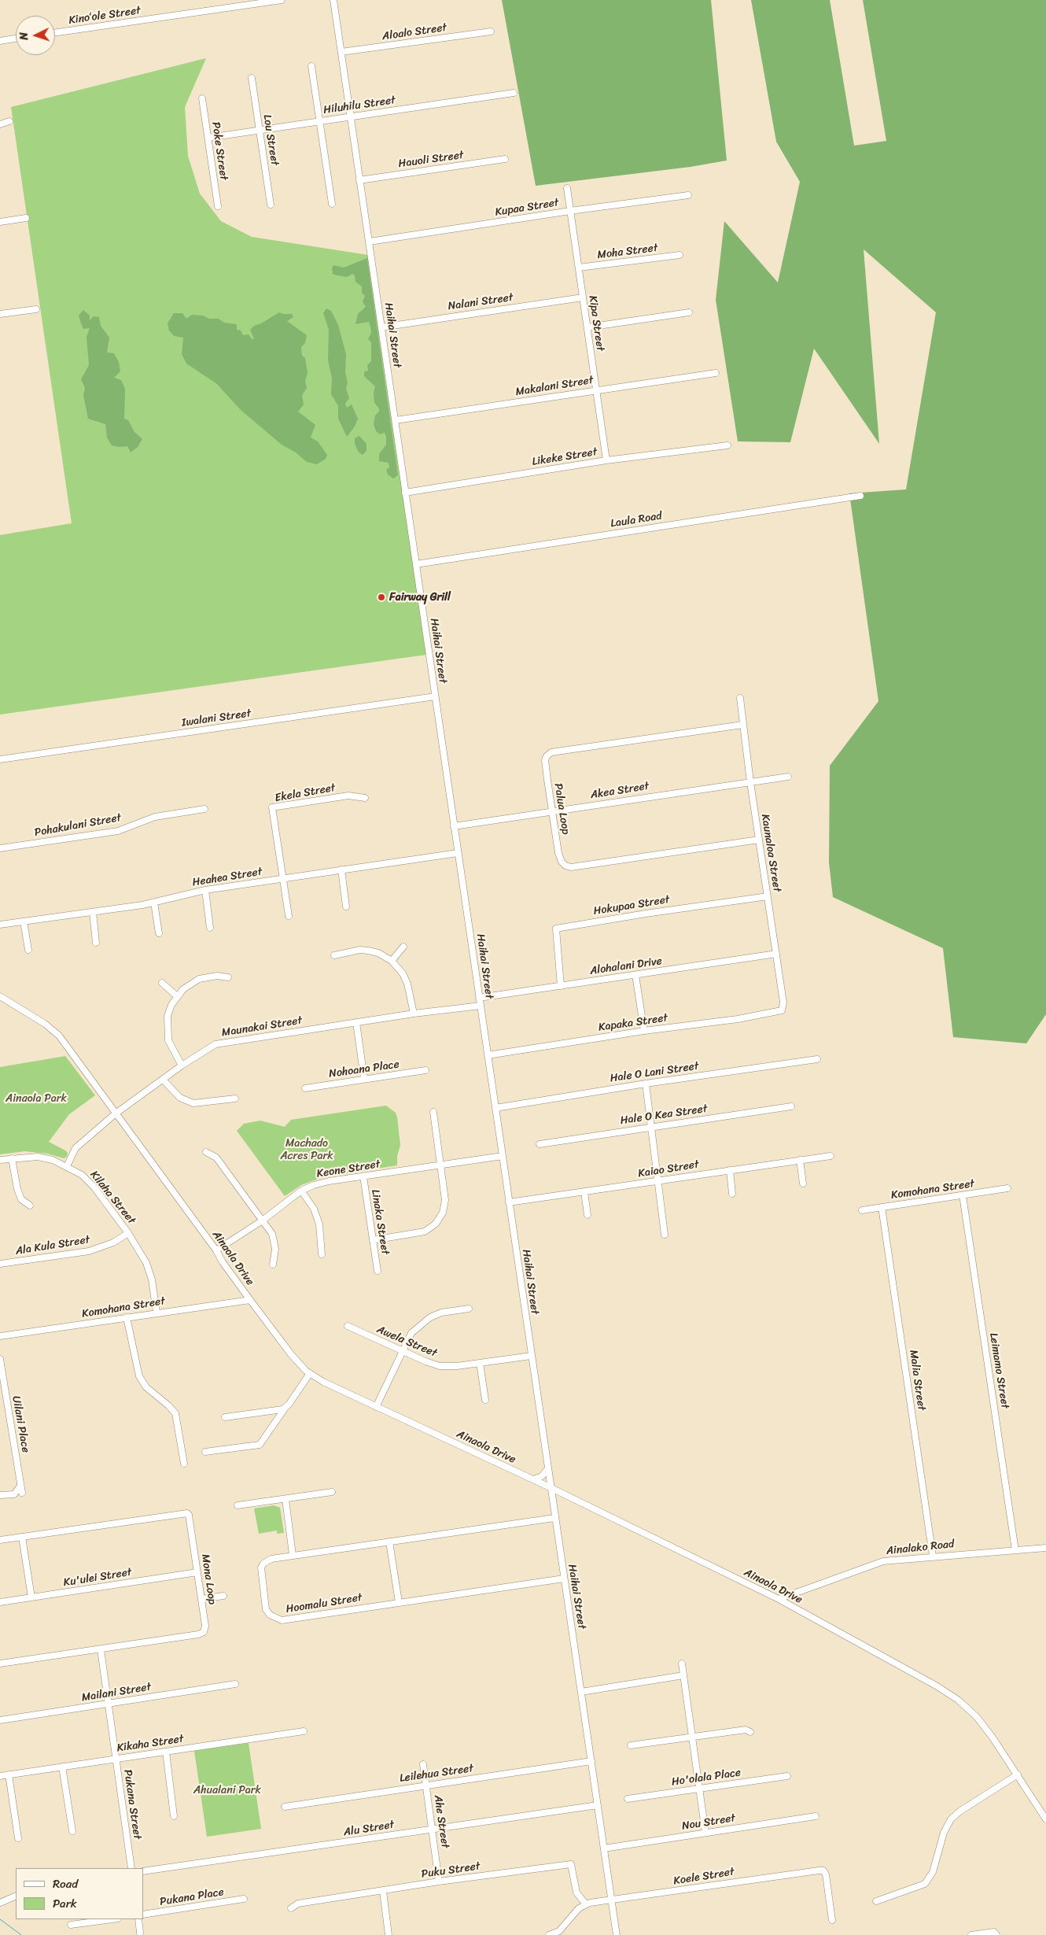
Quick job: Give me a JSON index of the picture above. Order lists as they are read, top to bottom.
{
  "streets": {
    "street": [
      "Kinoʻole Street",
      "Aloalo Street",
      "Hiluhilu Street",
      "Lou Street",
      "Poke Street",
      "Hauoli Street",
      "Kupaa Street",
      "Moha Street",
      "Nalani Street",
      "Kipa Street",
      "Haihai Street",
      "Makalani Street",
      "Likeke Street",
      "Laula Road",
      "Iwalani Street",
      "Akea Street",
      "Ekela Street",
      "Palua Loop",
      "Pohakulani Street",
      "Kaunaloa Street",
      "Heahea Street",
      "Hokupaa Street",
      "Alohalani Drive",
      "Kapaka Street",
      "Maunakai Street",
      "Nohoana Place",
      "Hale O Lani Street",
      "Hale O Kea Street",
      "Keone Street",
      "Kaiao Street",
      "Komohana Street",
      "Kilaha Street",
      "Linaka Street",
      "Ala Kula Street",
      "Ainaola Drive",
      "Awela Street",
      "Leimamo Street",
      "Malia Street",
      "Uilani Place",
      "Ainalako Road",
      "Ku'ulei Street",
      "Mona Loop",
      "Hoomalu Street",
      "Mailani Street",
      "Kikaha Street",
      "Leilehua Street",
      "Ho'olala Place",
      "Pukana Street",
      "Ahe Street",
      "Nou Street",
      "Alu Street",
      "Puku Street",
      "Koele Street",
      "Pukana Place"
    ]
  },
  "crossings": [
    ["Aloalo Street", "Haihai Street"],
    ["Hiluhilu Street", "Lou Street"],
    ["Hiluhilu Street", "Poke Street"],
    ["Hiluhilu Street", "Haihai Street"],
    ["Hauoli Street", "Haihai Street"],
    ["Kupaa Street", "Kipa Street"],
    ["Kupaa Street", "Haihai Street"],
    ["Moha Street", "Kipa Street"],
    ["Nalani Street", "Kipa Street"],
    ["Nalani Street", "Haihai Street"],
    ["Kipa Street", "Makalani Street"],
    ["Kipa Street", "Likeke Street"],
    ["Haihai Street", "Makalani Street"],
    ["Haihai Street", "Likeke Street"],
    ["Haihai Street", "Laula Road"],
    ["Haihai Street", "Iwalani Street"],
    ["Haihai Street", "Akea Street"],
    ["Haihai Street", "Heahea Street"],
    ["Haihai Street", "Alohalani Drive"],
    ["Haihai Street", "Kapaka Street"],
    ["Haihai Street", "Maunakai Street"],
    ["Haihai Street", "Hale O Lani Street"],
    ["Haihai Street", "Keone Street"],
    ["Haihai Street", "Kaiao Street"],
    ["Haihai Street", "Ainaola Drive"],
    ["Haihai Street", "Awela Street"],
    ["Haihai Street", "Hoomalu Street"],
    ["Haihai Street", "Leilehua Street"],
    ["Haihai Street", "Nou Street"],
    ["Haihai Street", "Alu Street"],
    ["Haihai Street", "Koele Street"],
    ["Akea Street", "Palua Loop"],
    ["Akea Street", "Kaunaloa Street"],
    ["Ekela Street", "Heahea Street"],
    ["Palua Loop", "Kaunaloa Street"],
    ["Kaunaloa Street", "Hokupaa Street"],
    ["Kaunaloa Street", "Alohalani Drive"],
    ["Kaunaloa Street", "Kapaka Street"],
    ["Hokupaa Street", "Alohalani Drive"],
    ["Maunakai Street", "Kilaha Street"],
    ["Maunakai Street", "Ainaola Drive"],
    ["Keone Street", "Linaka Street"],
    ["Keone Street", "Ainaola Drive"],
    ["Komohana Street", "Kilaha Street"],
    ["Komohana Street", "Ainaola Drive"],
    ["Komohana Street", "Leimamo Street"],
    ["Komohana Street", "Malia Street"],
    ["Kilaha Street", "Ala Kula Street"],
    ["Ainaola Drive", "Ainalako Road"],
    ["Leimamo Street", "Ainalako Road"],
    ["Malia Street", "Ainalako Road"],
    ["Ku'ulei Street", "Mona Loop"],
    ["Mona Loop", "Pukana Street"],
    ["Mailani Street", "Pukana Street"],
    ["Kikaha Street", "Pukana Street"],
    ["Leilehua Street", "Ahe Street"],
    ["Ahe Street", "Alu Street"],
    ["Ahe Street", "Puku Street"],
    ["Puku Street", "Koele Street"]
  ],
  "parks": ["Ainaola Park", "Machado Acres Park", "Ahualani Park"],
  "places": ["Fairway Grill"],
  "legend": ["Road", "Park"],
  "north": "left"
}
